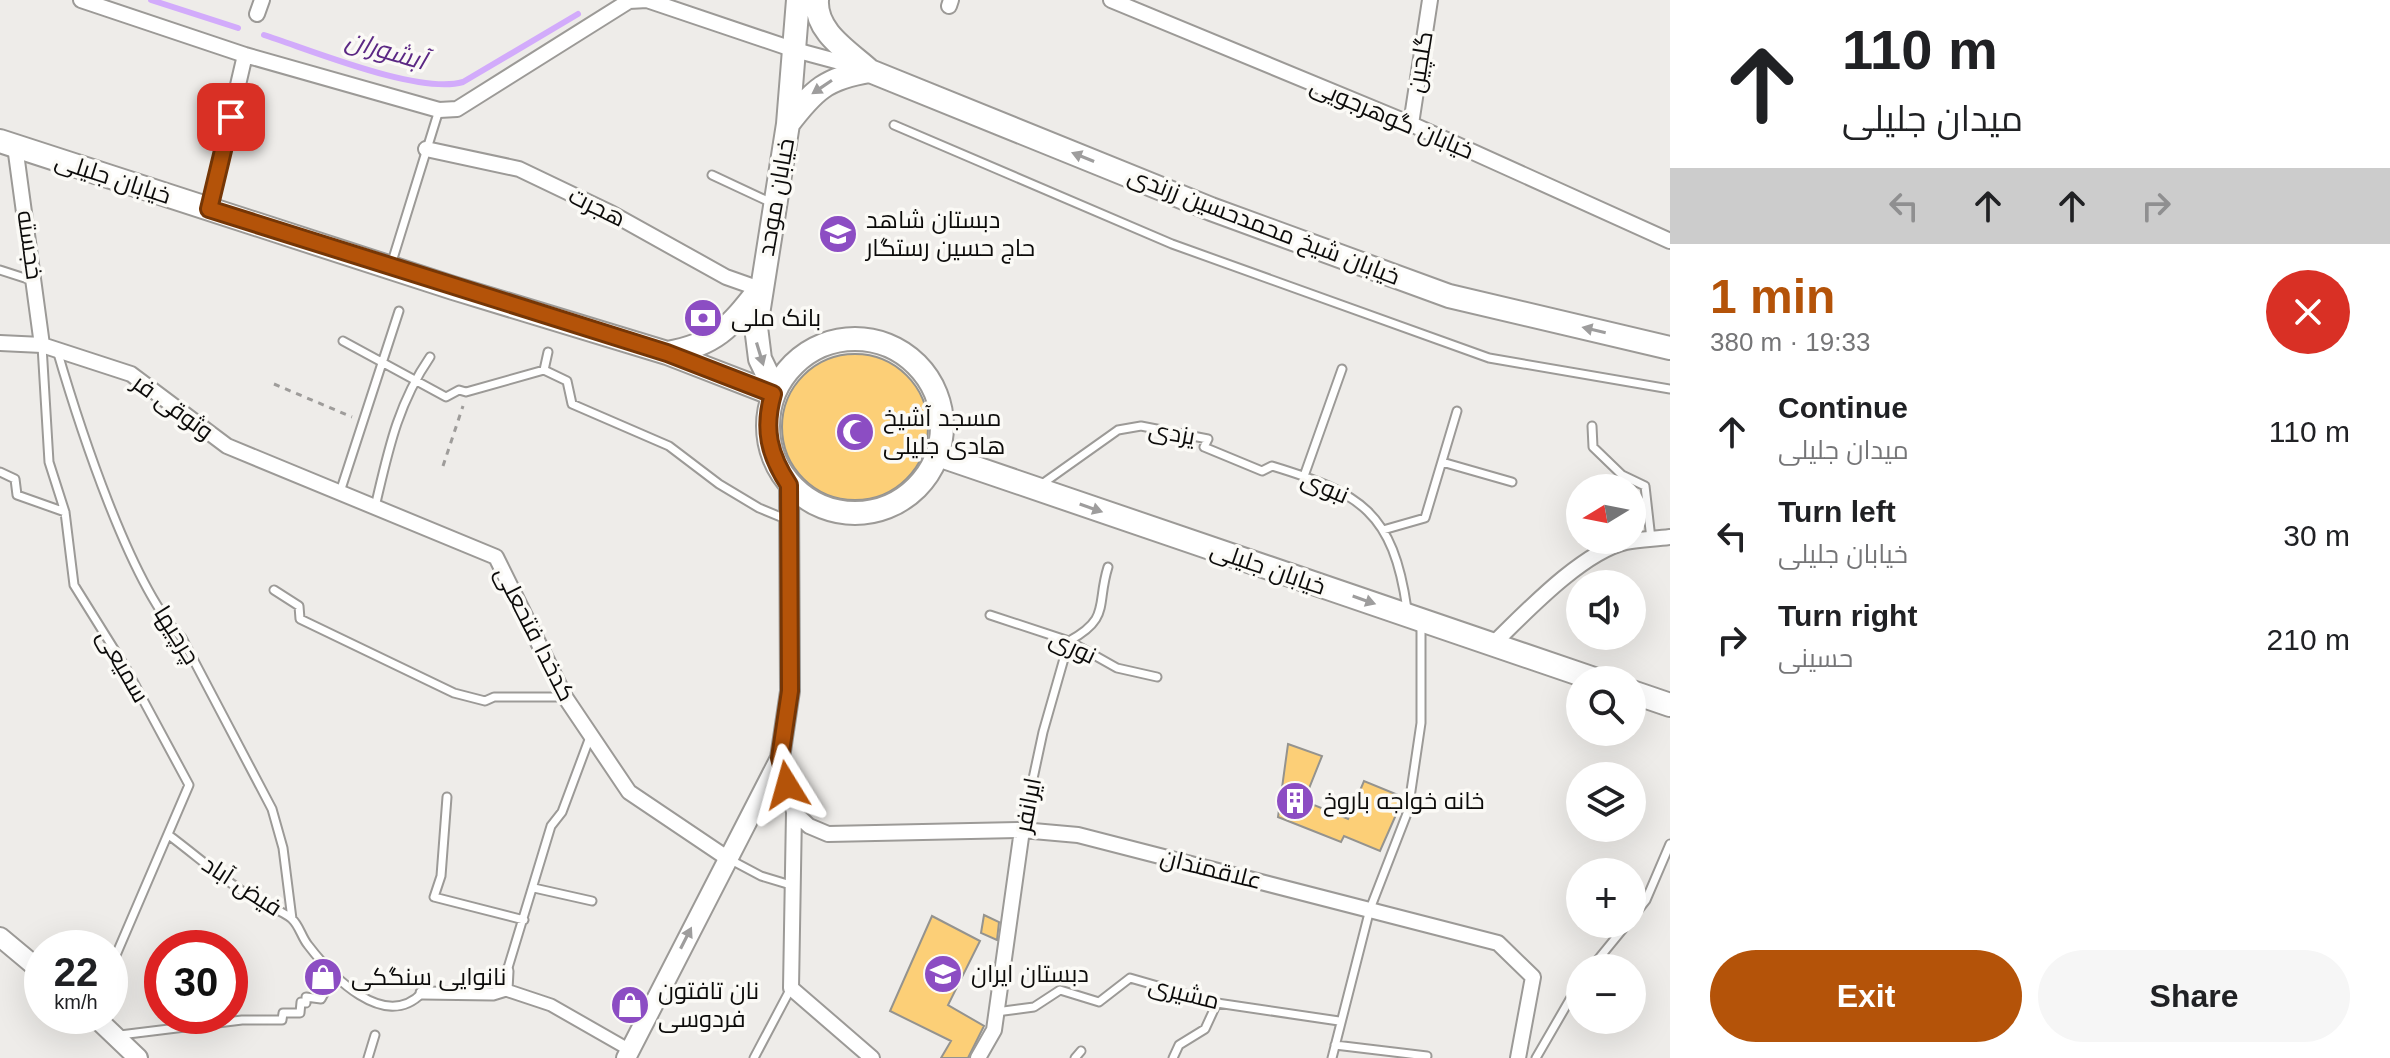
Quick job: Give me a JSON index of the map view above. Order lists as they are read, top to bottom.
{
  "streets": {
    "main road": ["خیابان جلیلی", "خیابان موحد", "خیابان شیخ محمدحسین زرندی"],
    "street": [
      "گلچین",
      "خیابان گوهرجویی",
      "هجرت",
      "خجسته",
      "وثوقی فر",
      "کدخدا فتحعلی",
      "ایرانفر",
      "علاقمندان"
    ],
    "lane": [
      "یزدی",
      "نبوی",
      "چرچیها",
      "نوری",
      "سمیعی",
      "فیض آباد",
      "مشیری"
    ]
  },
  "crossings": [
    ["گلچین", "خیابان گوهرجویی"],
    ["خیابان جلیلی", "خیابان موحد"],
    ["خیابان جلیلی", "خجسته"],
    ["خیابان جلیلی", "یزدی"],
    ["خیابان جلیلی", "نبوی"],
    ["خیابان موحد", "هجرت"],
    ["خیابان موحد", "خیابان شیخ محمدحسین زرندی"],
    ["خجسته", "وثوقی فر"],
    ["خجسته", "چرچیها"],
    ["خجسته", "سمیعی"],
    ["وثوقی فر", "کدخدا فتحعلی"],
    ["وثوقی فر", "چرچیها"],
    ["وثوقی فر", "سمیعی"],
    ["یزدی", "نبوی"],
    ["نبوی", "علاقمندان"],
    ["نبوی", "مشیری"],
    ["چرچیها", "سمیعی"],
    ["چرچیها", "فیض آباد"],
    ["نوری", "ایرانفر"],
    ["سمیعی", "فیض آباد"],
    ["ایرانفر", "علاقمندان"],
    ["ایرانفر", "مشیری"]
  ],
  "one_way": ["خیابان شیخ محمدحسین زرندی"],
  "water": ["آبشوران"],
  "places": {
    "school or university": ["دبستان شاهد حاج حسین رستگار", "دبستان ایران"],
    "bank": ["بانک ملی"],
    "mosque": ["مسجد آشیخ هادی جلیلی"],
    "building": ["خانه خواجه باروخ"],
    "shop": ["نانوایی سنگکی", "نان تافتون فردوسی"]
  },
  "north": "left",
  "page": {
    "turn": ["110 m", "میدان جلیلی"],
    "heading": ["1 min", "380 m · 19:33"],
    "list": [
      {
        "name": "Continue",
        "note": "میدان جلیلی",
        "value": "110 m"
      },
      {
        "name": "Turn left",
        "note": "خیابان جلیلی",
        "value": "30 m"
      },
      {
        "name": "Turn right",
        "note": "حسینی",
        "value": "210 m"
      }
    ],
    "map_buttons": ["+", "−"],
    "speed": "22 km/h",
    "limit": "30",
    "buttons": ["Exit", "Share"]
  }
}
